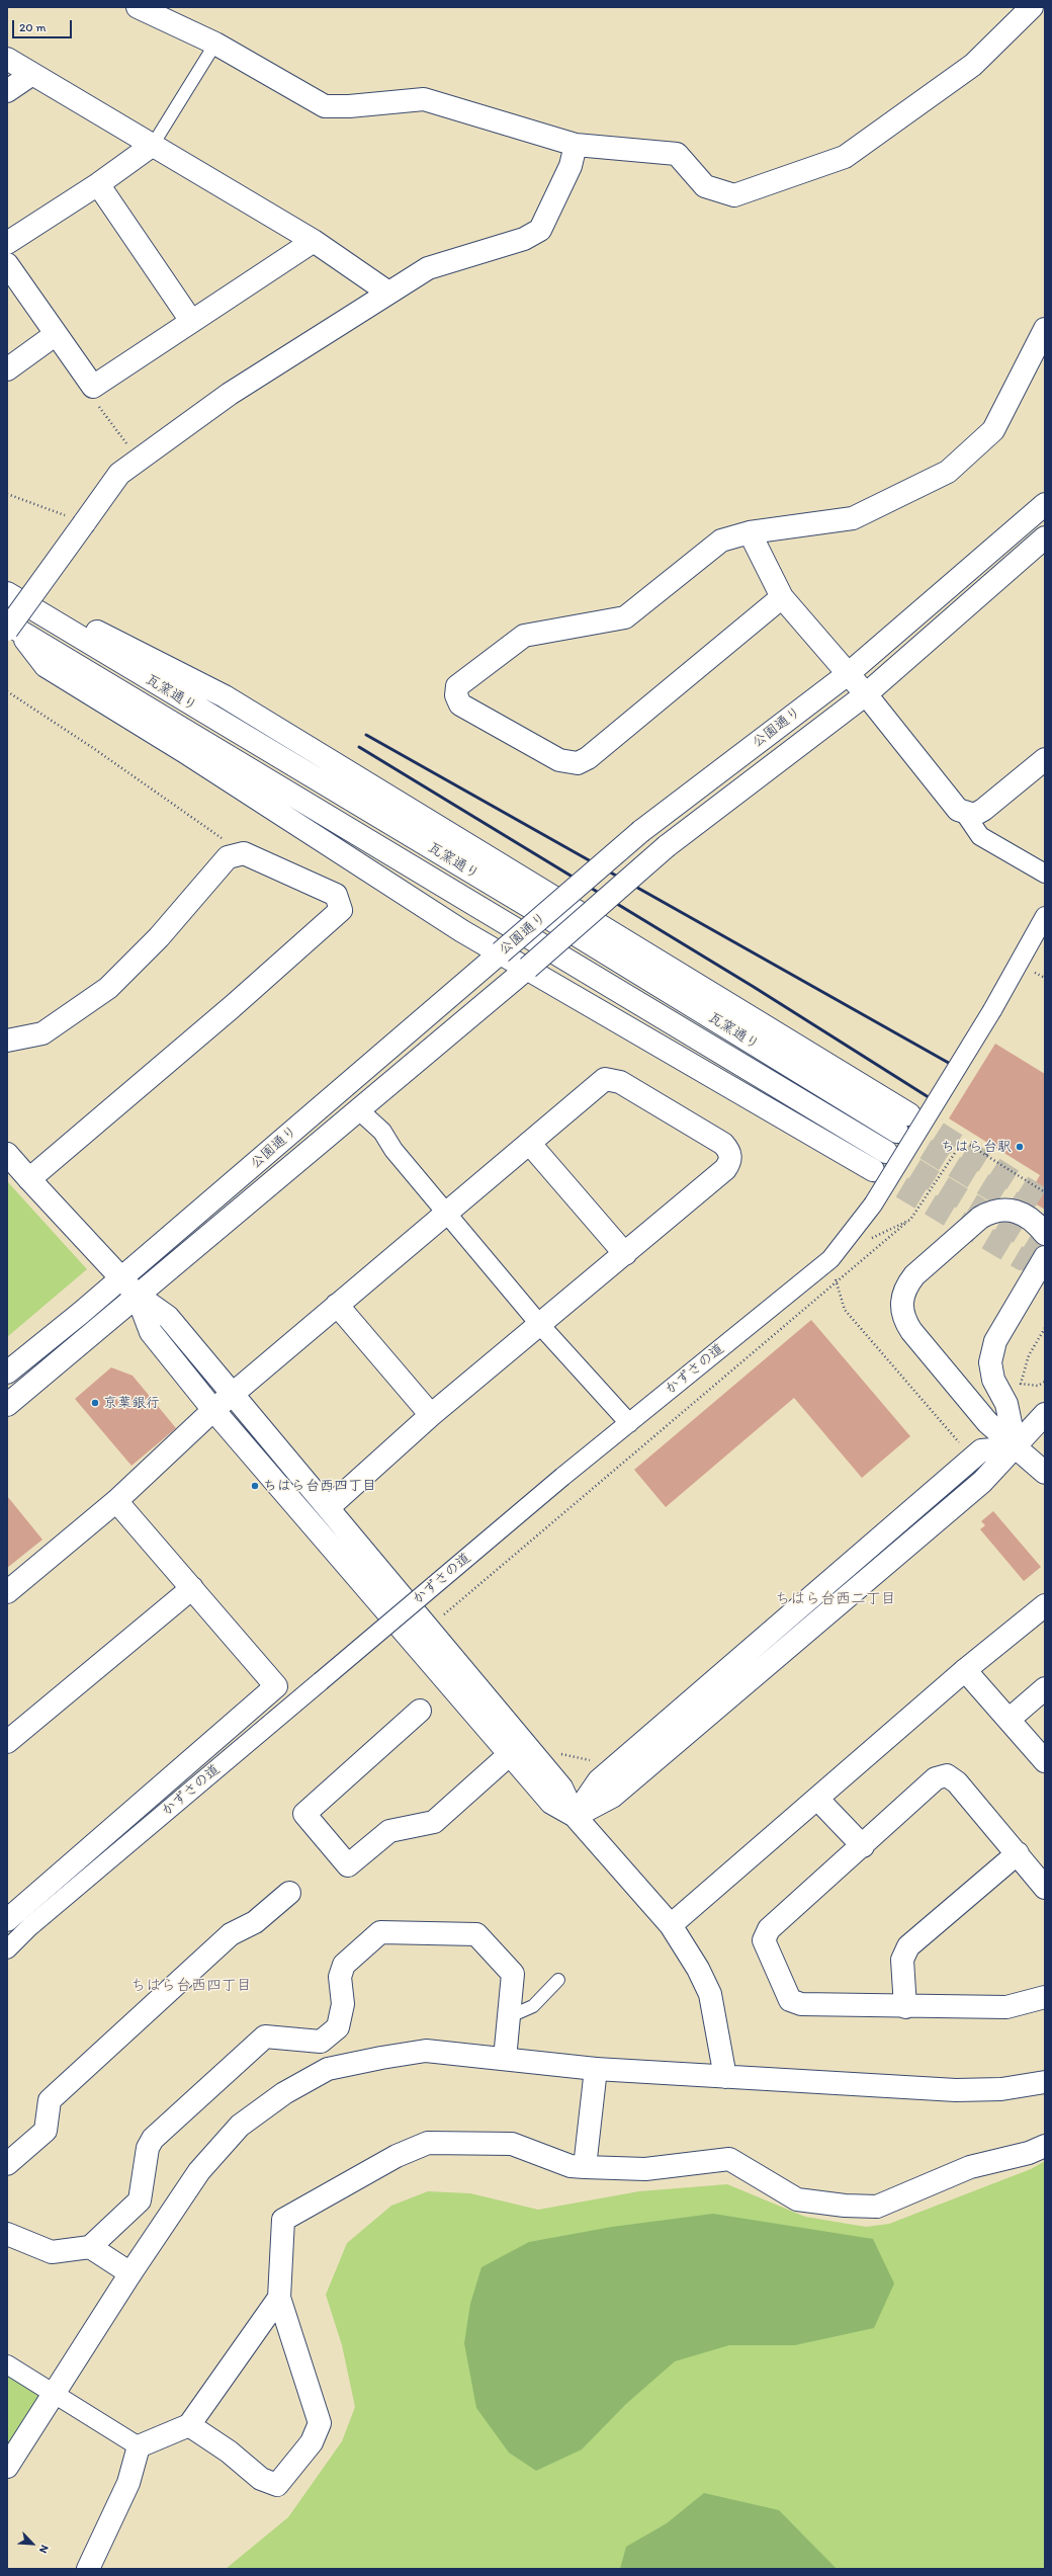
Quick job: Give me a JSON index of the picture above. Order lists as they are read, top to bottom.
{
  "streets": {
    "street": ["瓦窯通り", "公園通り", "かずさの道"]
  },
  "crossings": [
    ["瓦窯通り", "公園通り"]
  ],
  "districts": ["ちはら台西二丁目", "ちはら台西四丁目"],
  "places": ["ちはら台駅", "京葉銀行", "ちはら台西四丁目"],
  "scale_bar": "20 m",
  "north": "bottom right"
}
